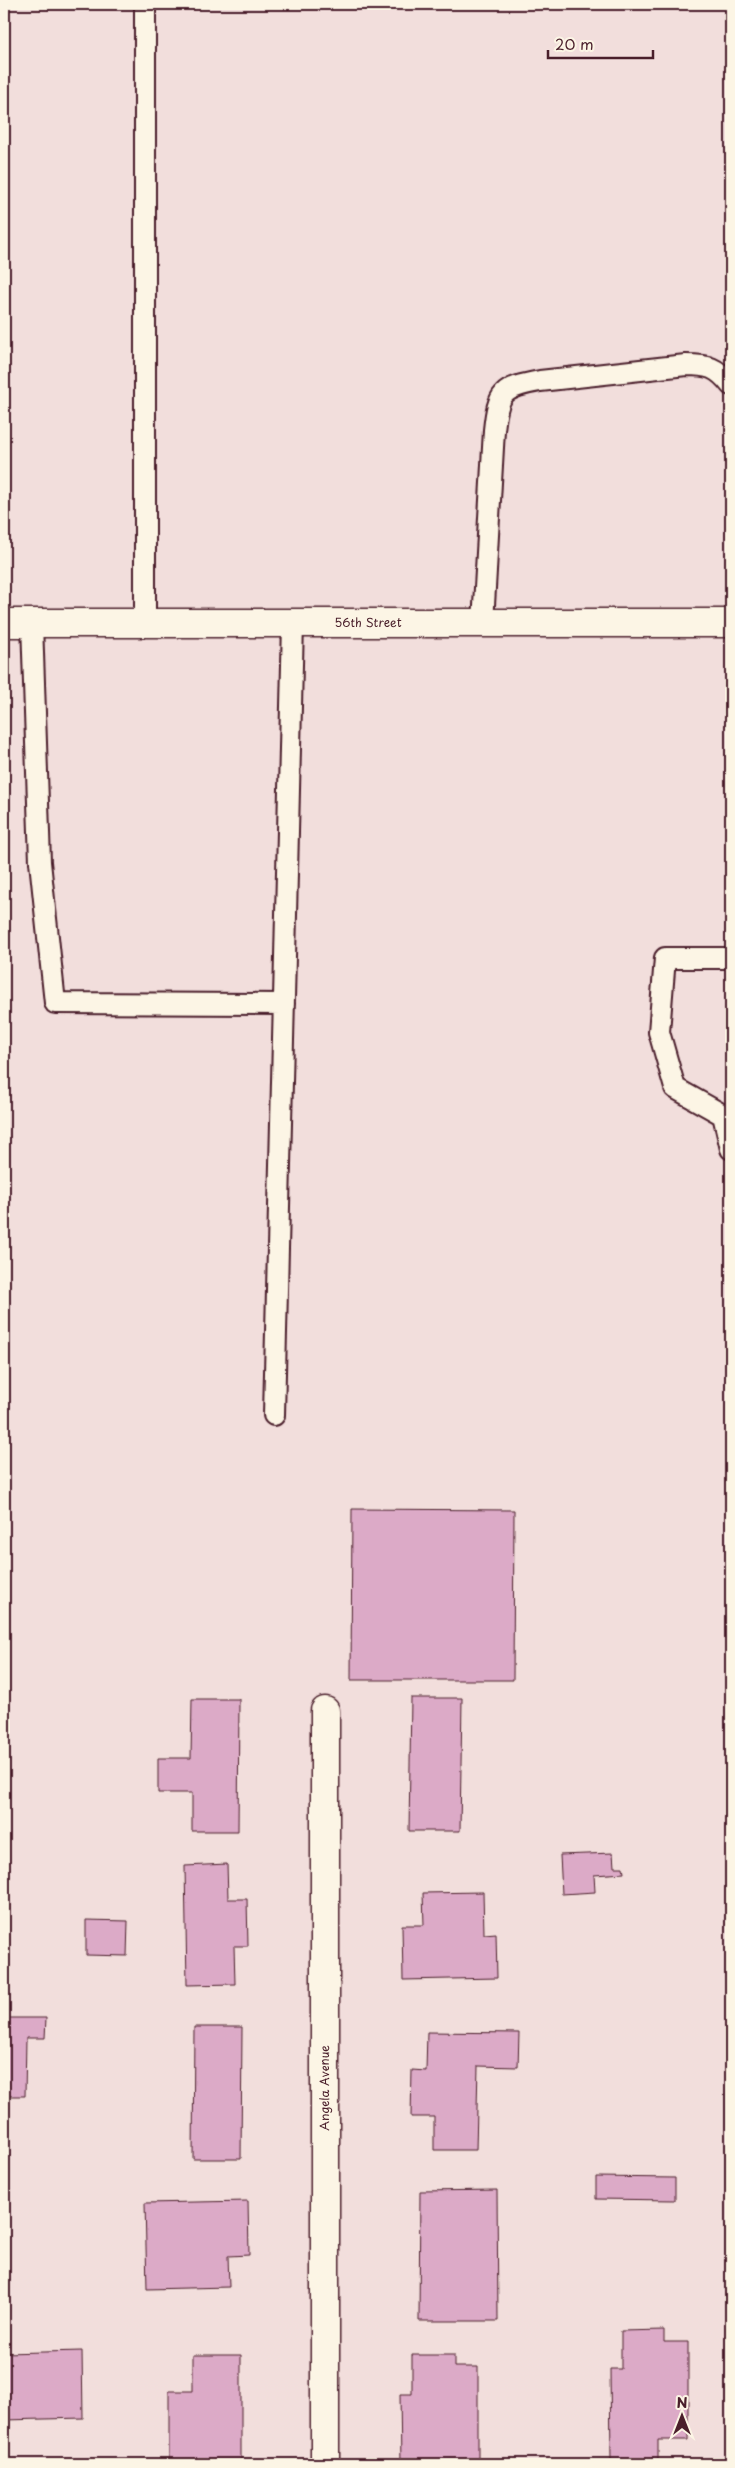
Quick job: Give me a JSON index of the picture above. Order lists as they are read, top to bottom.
{
  "streets": {
    "street": ["56th Street", "Angela Avenue"]
  },
  "scale_bar": "20 m",
  "north": "top"
}
